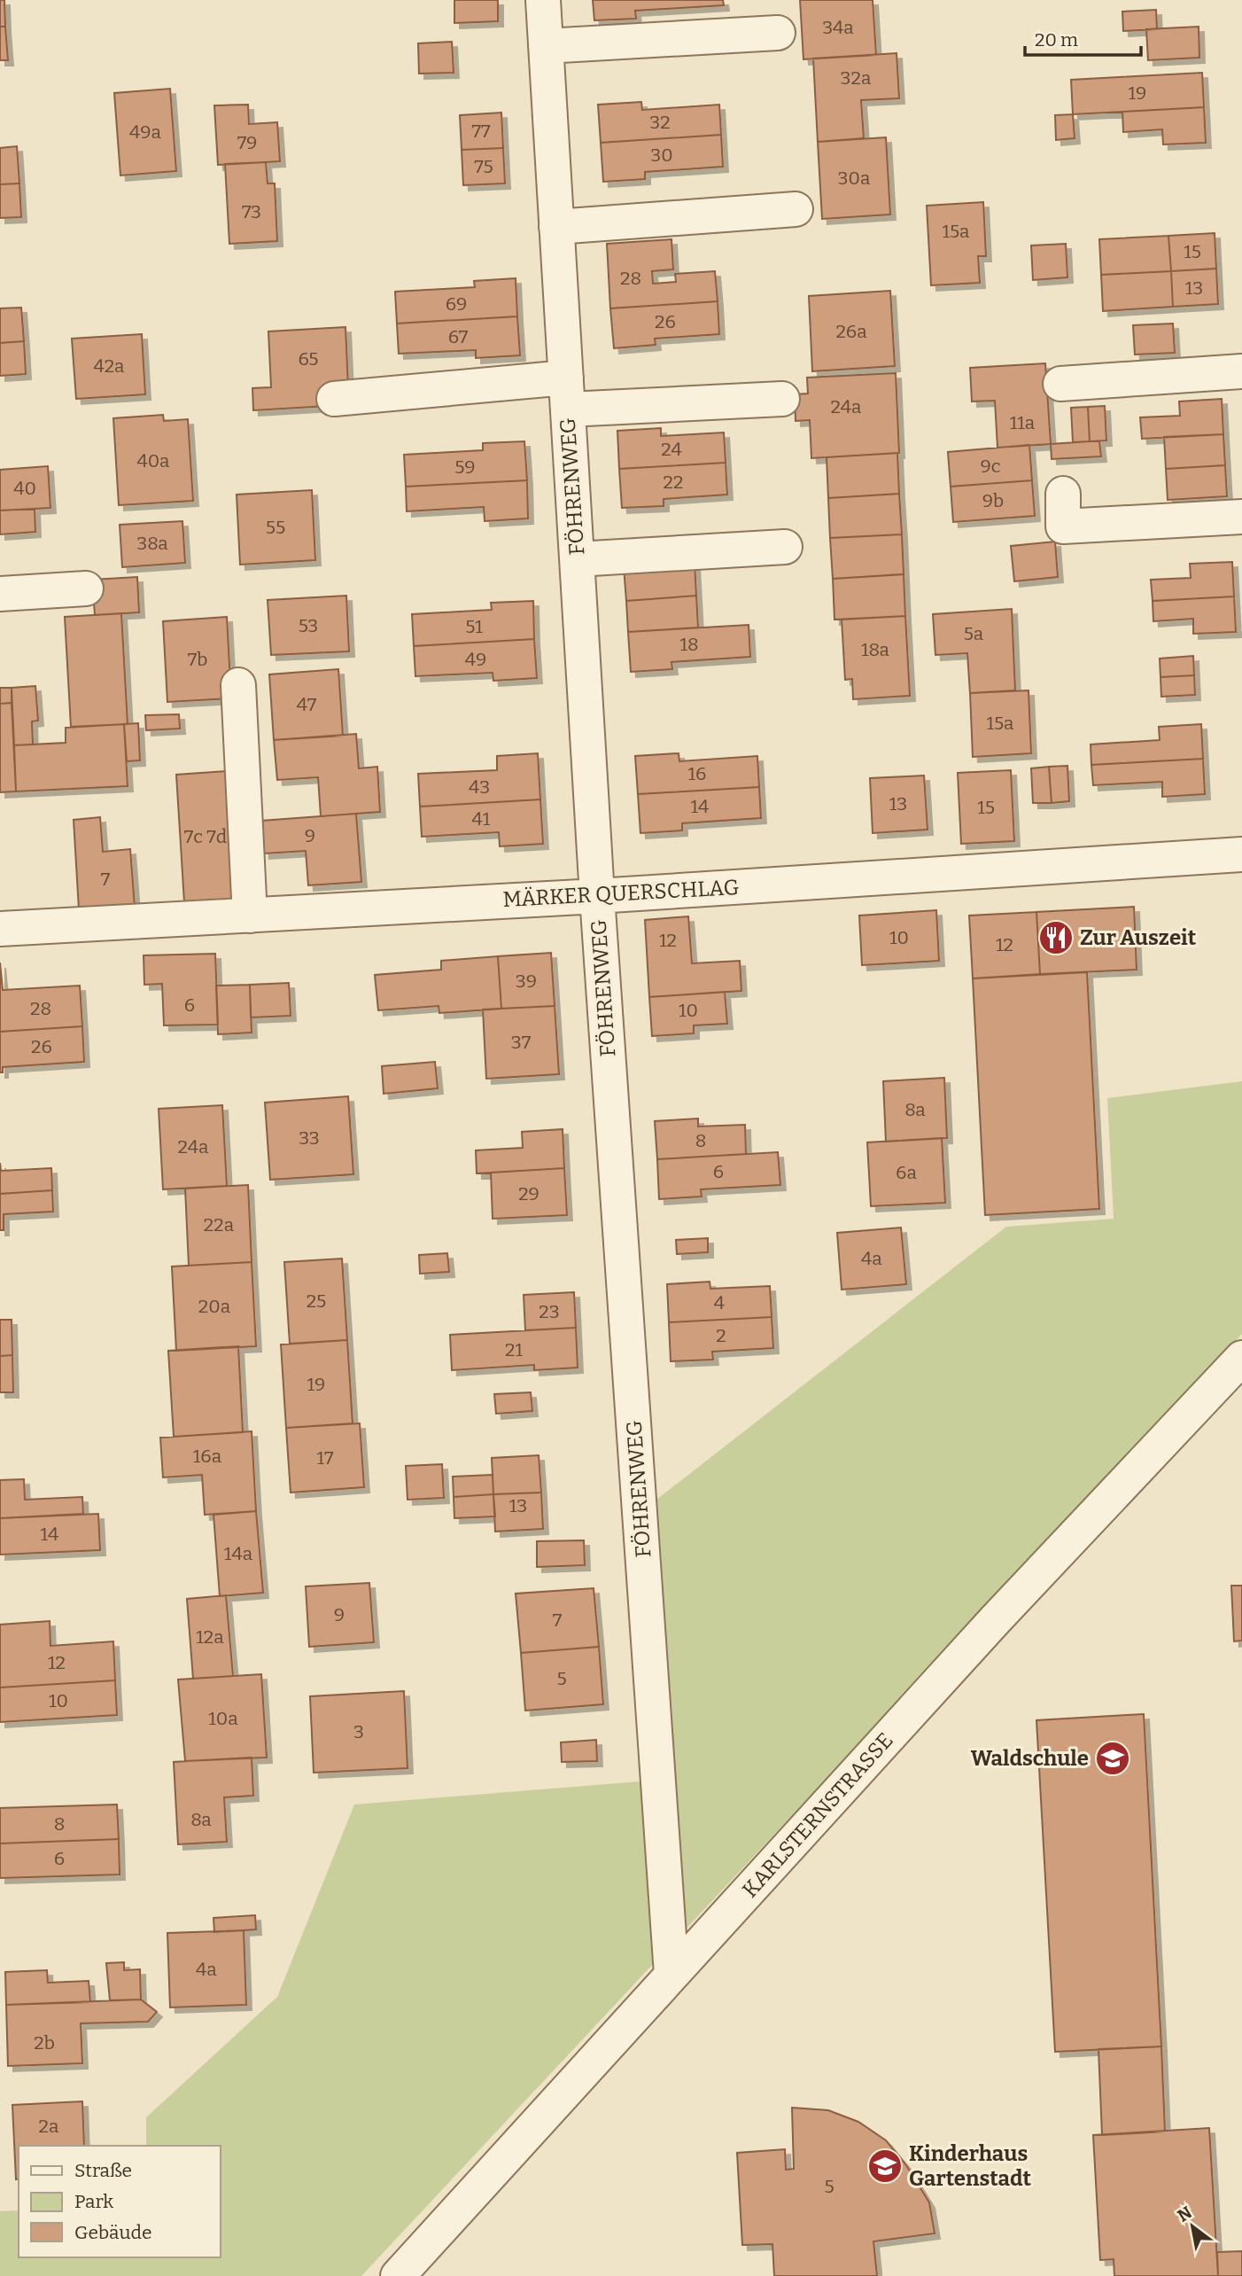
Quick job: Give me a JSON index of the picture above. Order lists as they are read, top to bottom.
{
  "streets": {
    "street": ["FÖHRENWEG", "MÄRKER QUERSCHLAG", "KARLSTERNSTRASSE"]
  },
  "crossings": [
    ["FÖHRENWEG", "MÄRKER QUERSCHLAG"],
    ["FÖHRENWEG", "KARLSTERNSTRASSE"]
  ],
  "places": {
    "restaurant": ["Zur Auszeit"],
    "school or university": ["Waldschule", "Kinderhaus Gartenstadt"]
  },
  "house_numbers": [
    "34a",
    "32a",
    "19",
    "32",
    "77",
    "49a",
    "79",
    "30",
    "75",
    "30a",
    "73",
    "15a",
    "15",
    "28",
    "13",
    "69",
    "26",
    "26a",
    "67",
    "65",
    "42a",
    "24a",
    "11a",
    "24",
    "40a",
    "9c",
    "59",
    "22",
    "40",
    "9b",
    "55",
    "38a",
    "53",
    "51",
    "5a",
    "18",
    "18a",
    "7b",
    "49",
    "47",
    "15a",
    "16",
    "43",
    "13",
    "14",
    "15",
    "41",
    "9",
    "7c 7d",
    "7",
    "10",
    "12",
    "12",
    "39",
    "6",
    "28",
    "10",
    "37",
    "26",
    "8a",
    "33",
    "8",
    "24a",
    "6",
    "6a",
    "29",
    "22a",
    "4a",
    "25",
    "4",
    "20a",
    "23",
    "2",
    "21",
    "19",
    "16a",
    "17",
    "13",
    "14",
    "14a",
    "9",
    "7",
    "12a",
    "12",
    "5",
    "10",
    "10a",
    "3",
    "8a",
    "8",
    "6",
    "4a",
    "2b",
    "2a",
    "5"
  ],
  "legend": ["Straße", "Park", "Gebäude"],
  "scale_bar": "20 m",
  "north": "top left"
}
